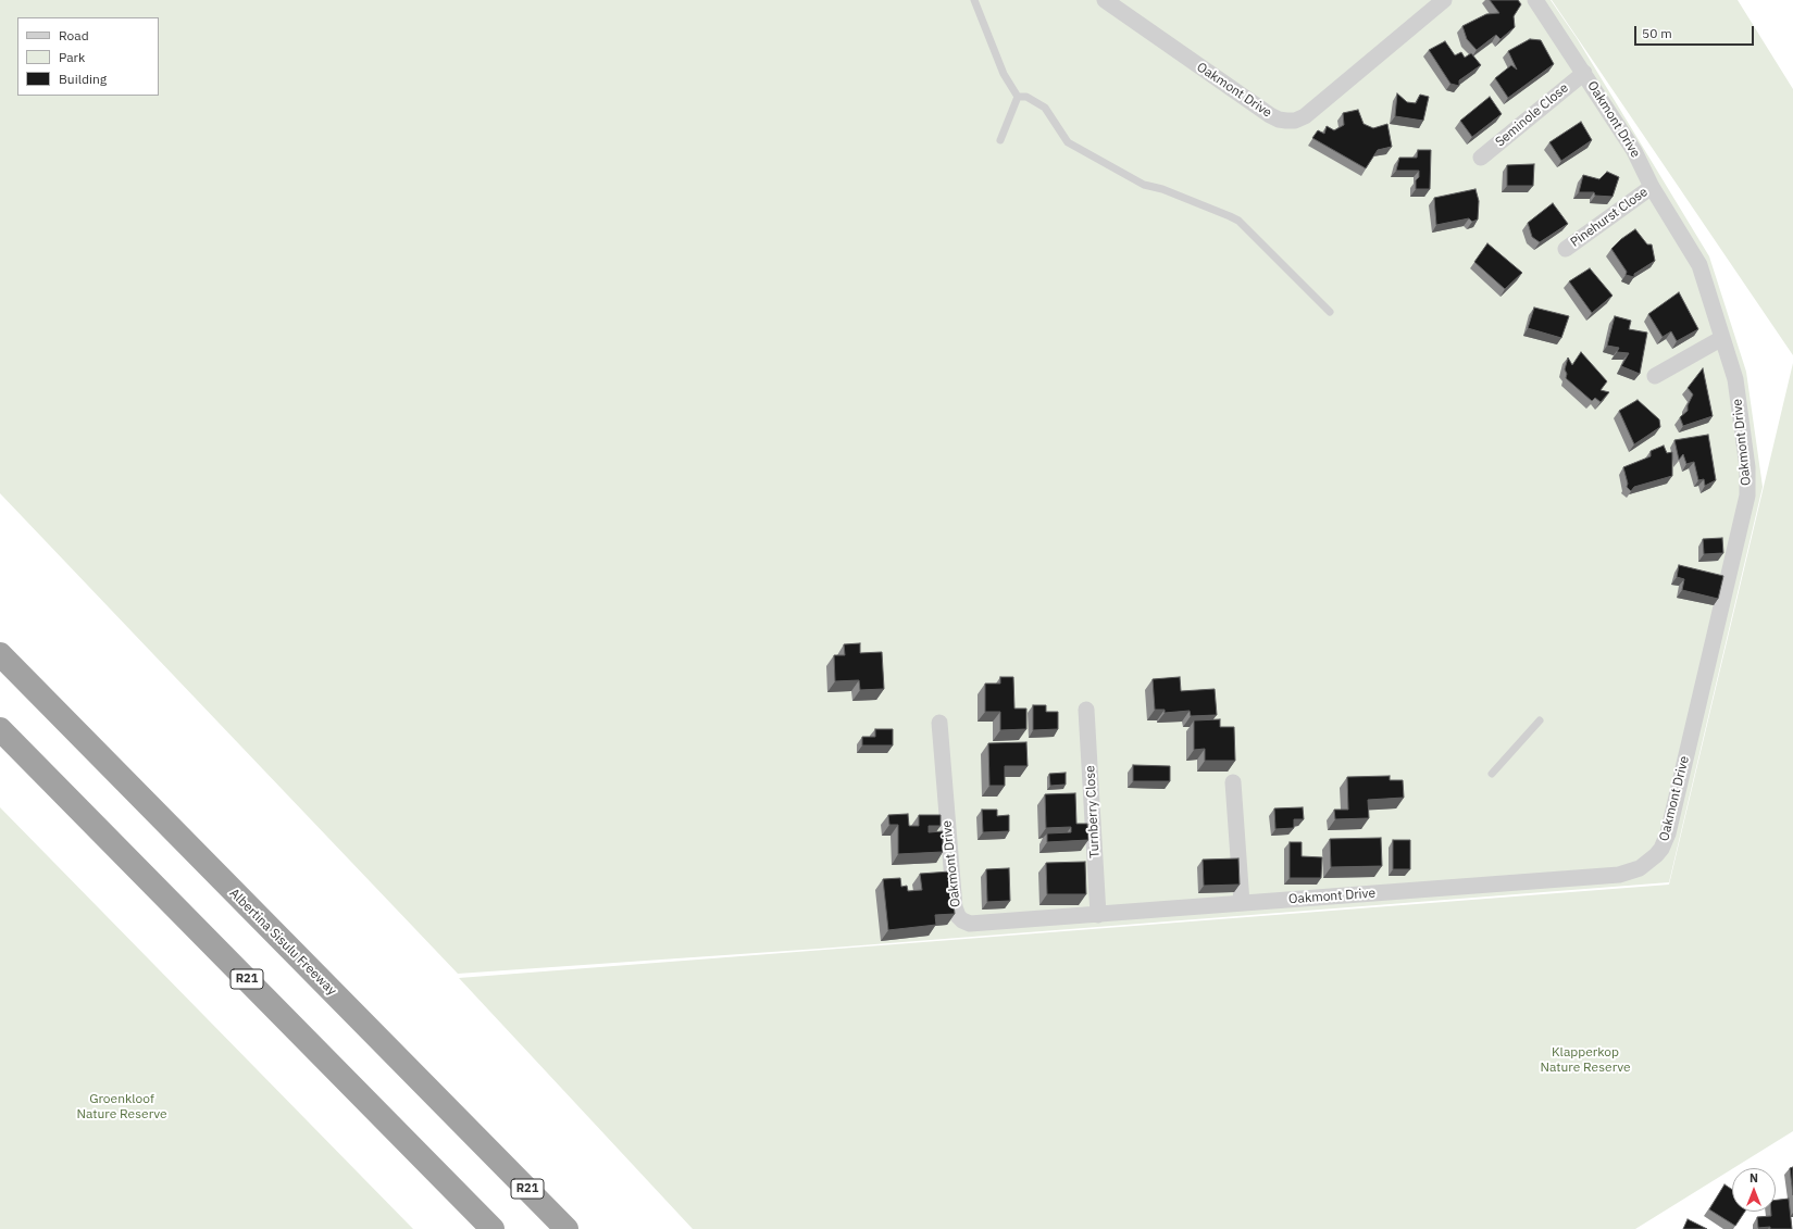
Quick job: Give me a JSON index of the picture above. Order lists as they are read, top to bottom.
{
  "streets": {
    "highway": ["Albertina Sisulu Freeway", "R21"],
    "street": [
      "Oakmont Drive",
      "Seminole Close",
      "Pinehurst Close",
      "Turnberry Close"
    ]
  },
  "crossings": [
    ["Oakmont Drive", "Seminole Close"],
    ["Oakmont Drive", "Pinehurst Close"],
    ["Oakmont Drive", "Turnberry Close"]
  ],
  "parks": ["Klapperkop Nature Reserve", "Groenkloof Nature Reserve"],
  "legend": ["Road", "Park", "Building"],
  "scale_bar": "50 m",
  "north": "top"
}
